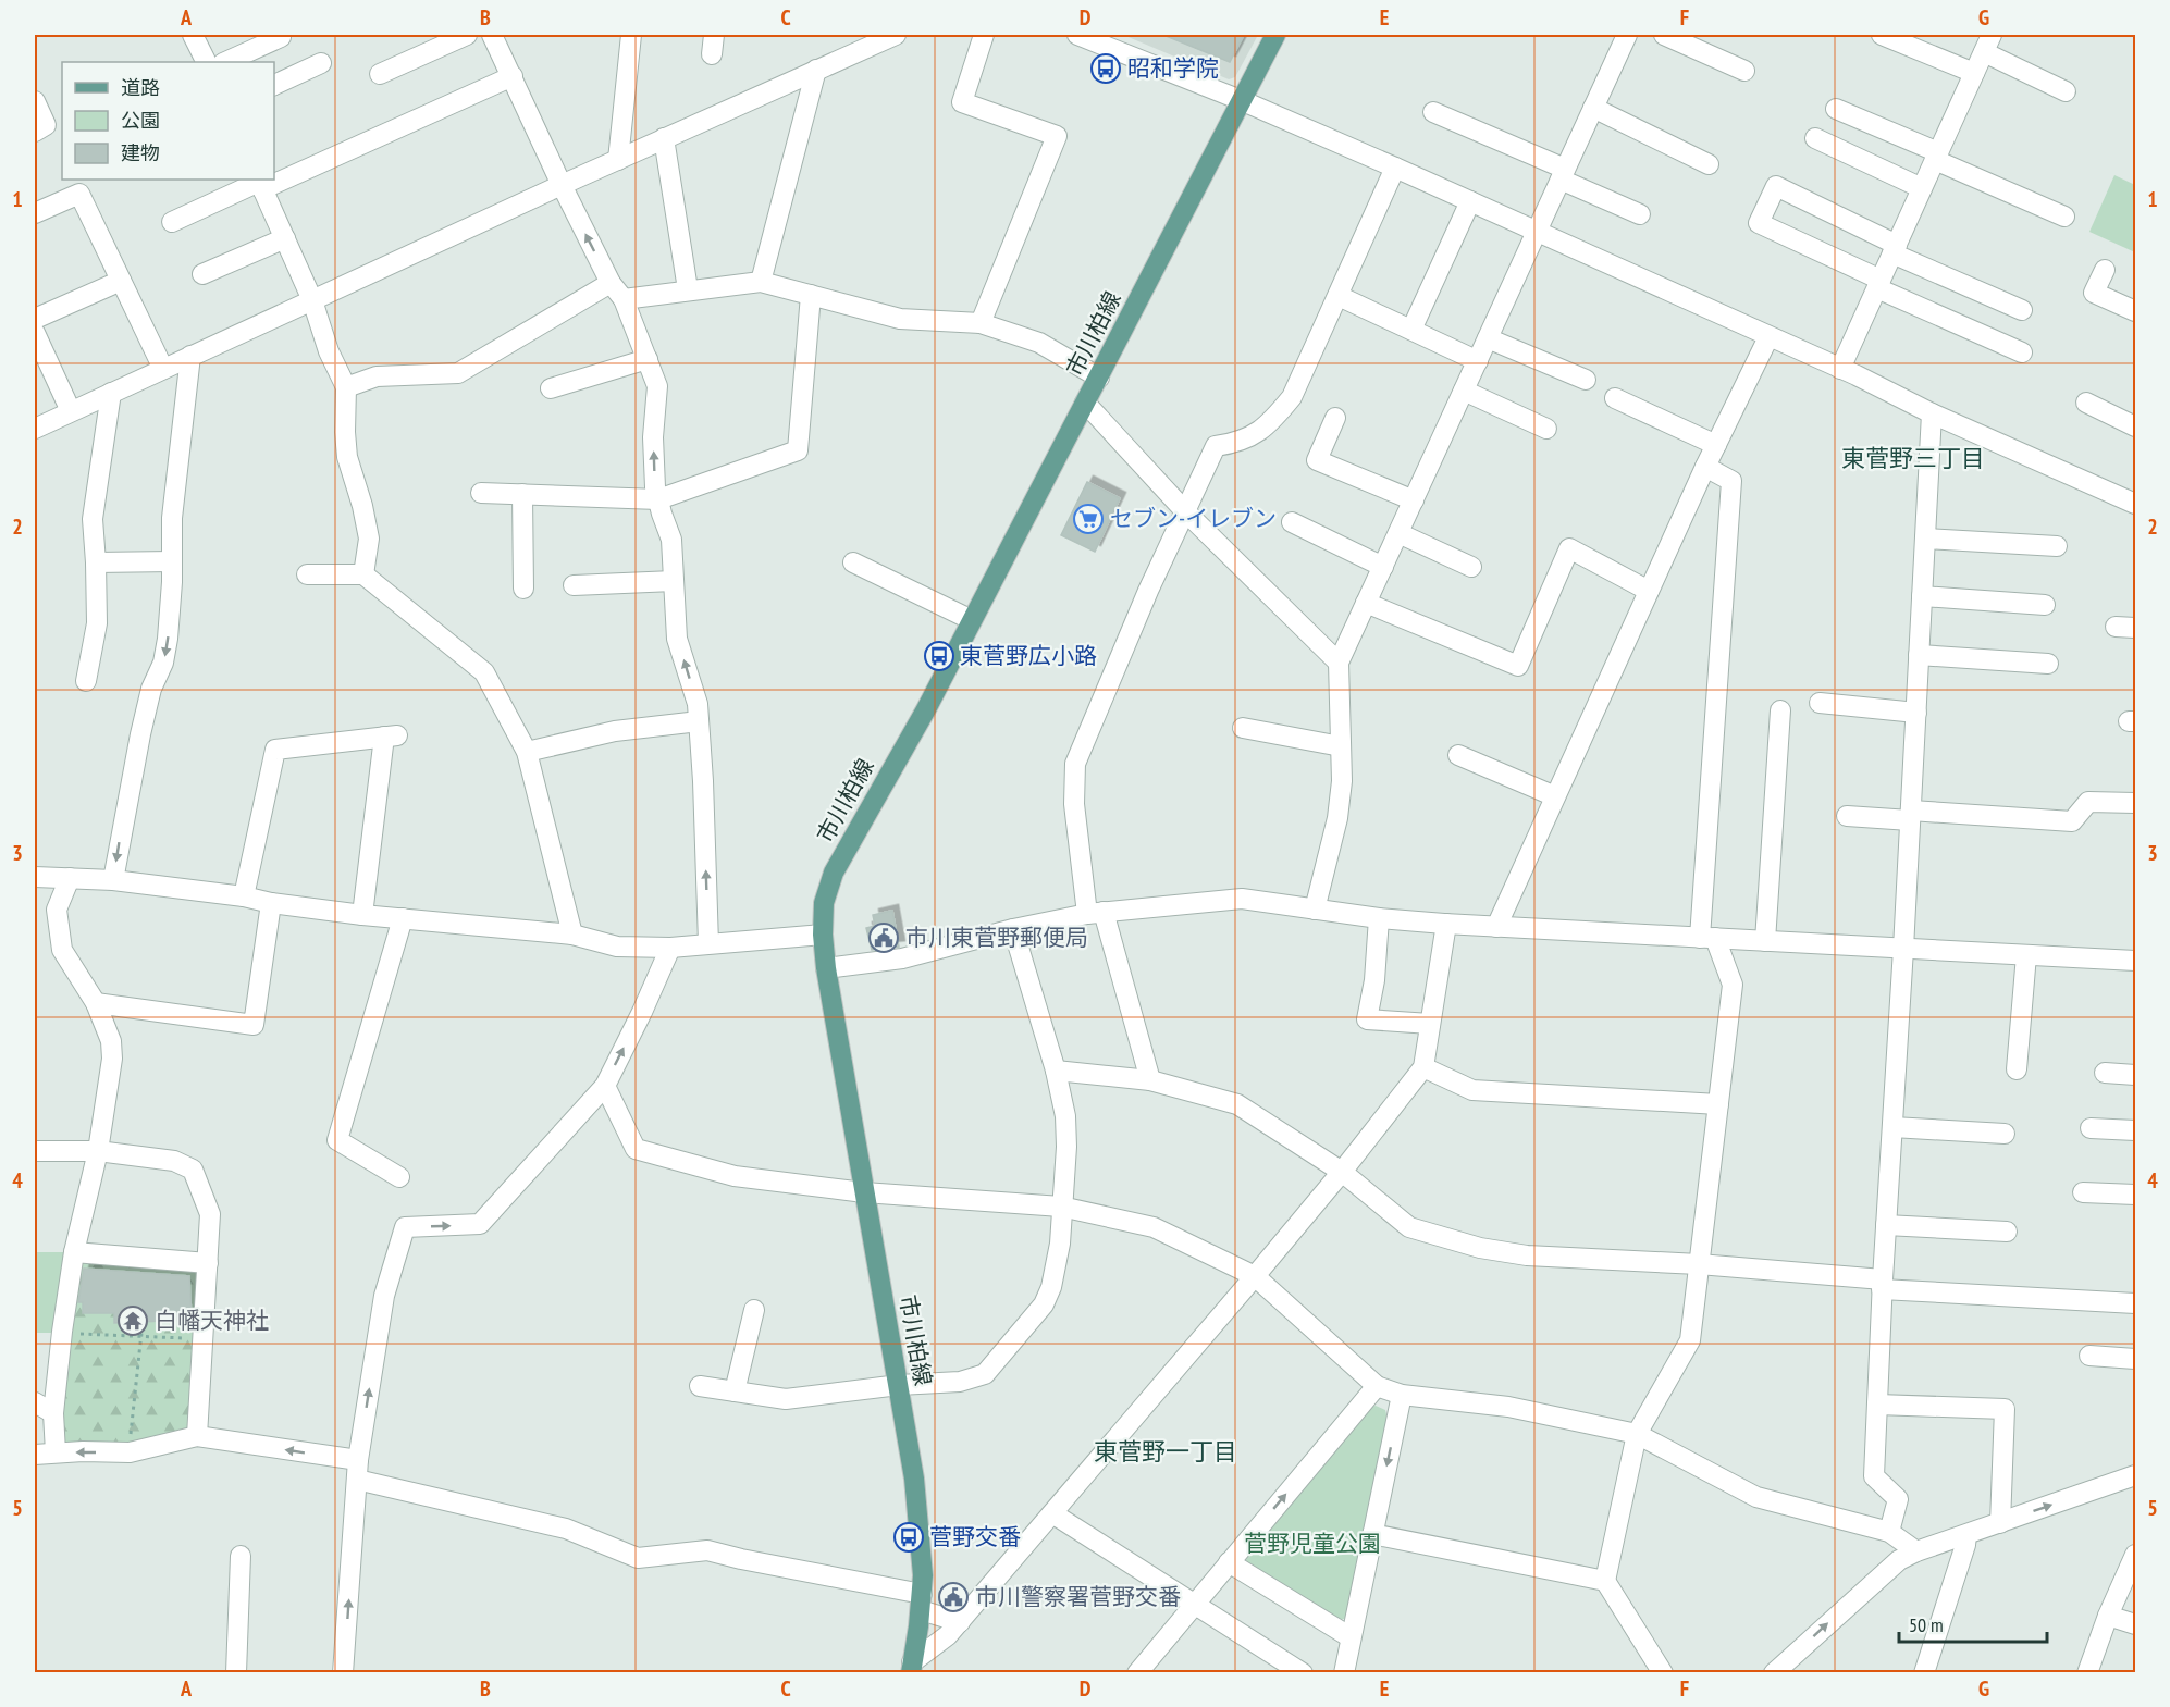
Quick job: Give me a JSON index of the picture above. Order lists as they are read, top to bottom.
{
  "streets": {
    "main road": ["市川柏線"]
  },
  "districts": ["東菅野三丁目", "東菅野一丁目"],
  "parks": ["菅野児童公園"],
  "places": {
    "bus stop": ["昭和学院", "東菅野広小路", "菅野交番"],
    "supermarket": ["セブン-イレブン"],
    "public building": ["市川東菅野郵便局", "市川警察署菅野交番"],
    "temple": ["白幡天神社"]
  },
  "legend": ["道路", "公園", "建物"],
  "scale_bar": "50 m",
  "grid": {
    "columns": [
      "A",
      "B",
      "C",
      "D",
      "E",
      "F",
      "G"
    ],
    "rows": [
      "1",
      "2",
      "3",
      "4",
      "5"
    ]
  }
}
